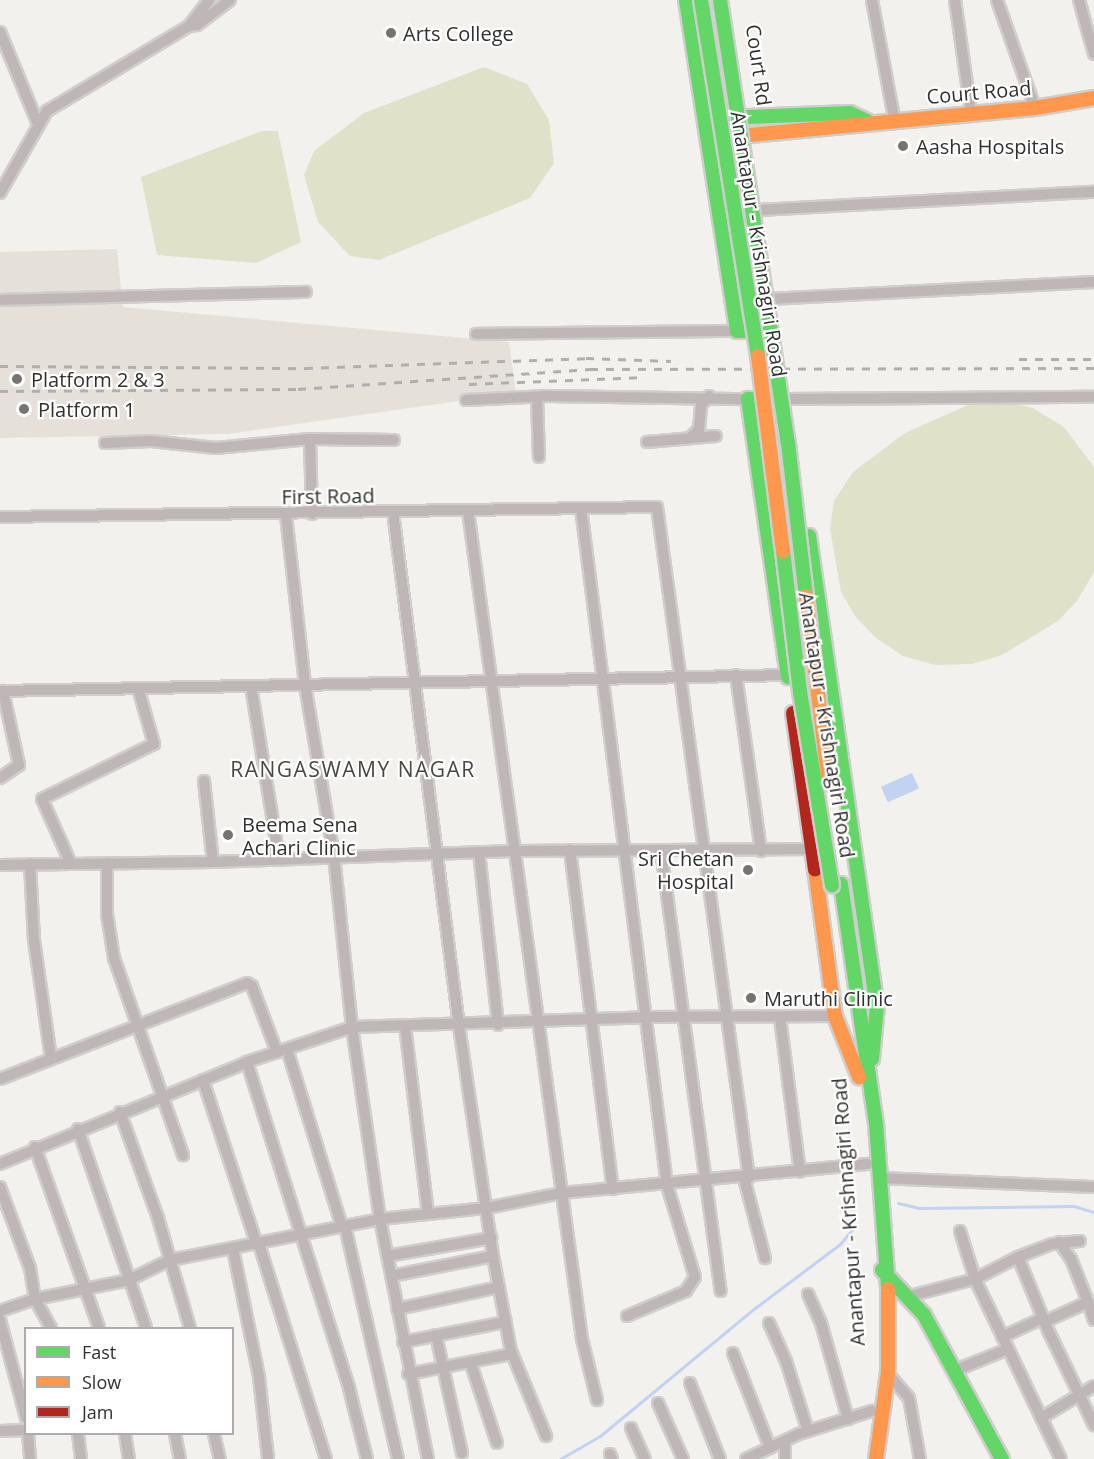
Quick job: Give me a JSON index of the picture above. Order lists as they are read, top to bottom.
{
  "streets": {
    "main road": ["Court Rd", "Court Road", "Anantapur - Krishnagiri Road"],
    "street": ["First Road"]
  },
  "crossings": [
    ["Court Rd", "Court Road"]
  ],
  "districts": ["RANGASWAMY NAGAR"],
  "places": [
    "Arts College",
    "Aasha Hospitals",
    "Platform 2 & 3",
    "Platform 1",
    "Beema Sena Achari Clinic",
    "Sri Chetan Hospital",
    "Maruthi Clinic"
  ],
  "legend": ["Fast", "Slow", "Jam"]
}
